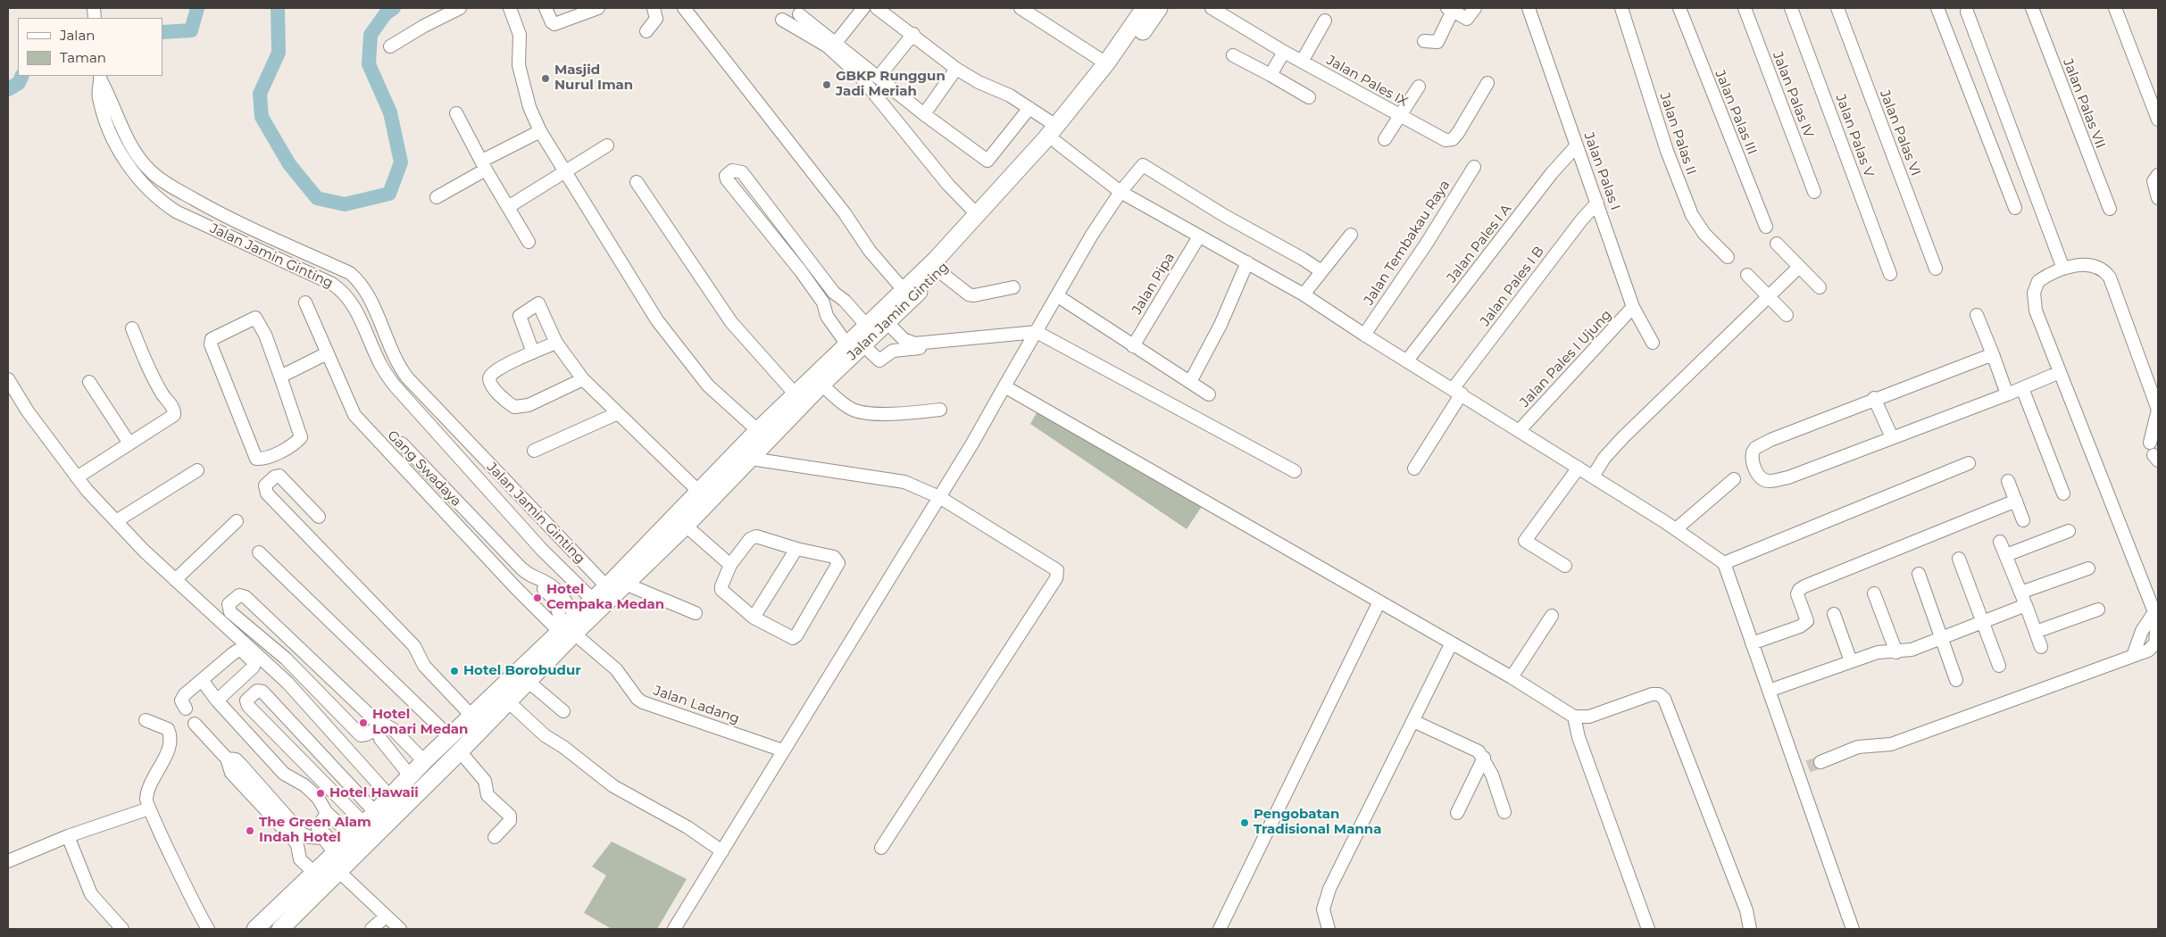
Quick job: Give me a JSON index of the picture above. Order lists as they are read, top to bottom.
{
  "streets": {
    "highway": ["Jalan Jamin Ginting"],
    "street": [
      "Jalan Pales IX",
      "Jalan Palas IV",
      "Jalan Palas VII",
      "Jalan Palas III",
      "Jalan Palas VI",
      "Jalan Palas II",
      "Jalan Palas V",
      "Jalan Palas I",
      "Jalan Tembakau Raya",
      "Jalan Pales I A",
      "Jalan Pipa",
      "Jalan Pales I B",
      "Jalan Pales I Ujung",
      "Gang Swadaya",
      "Jalan Ladang"
    ]
  },
  "crossings": [
    ["Jalan Palas I", "Jalan Pales I A"],
    ["Jalan Palas I", "Jalan Pales I B"],
    ["Jalan Palas I", "Jalan Pales I Ujung"],
    ["Jalan Jamin Ginting", "Gang Swadaya"],
    ["Jalan Jamin Ginting", "Jalan Ladang"],
    ["Gang Swadaya", "Jalan Ladang"]
  ],
  "places": [
    "Masjid Nurul Iman",
    "GBKP Runggun Jadi Meriah",
    "Hotel Cempaka Medan",
    "Hotel Borobudur",
    "Hotel Lonari Medan",
    "Hotel Hawaii",
    "Pengobatan Tradisional Manna",
    "The Green Alam Indah Hotel"
  ],
  "legend": ["Jalan", "Taman"]
}
